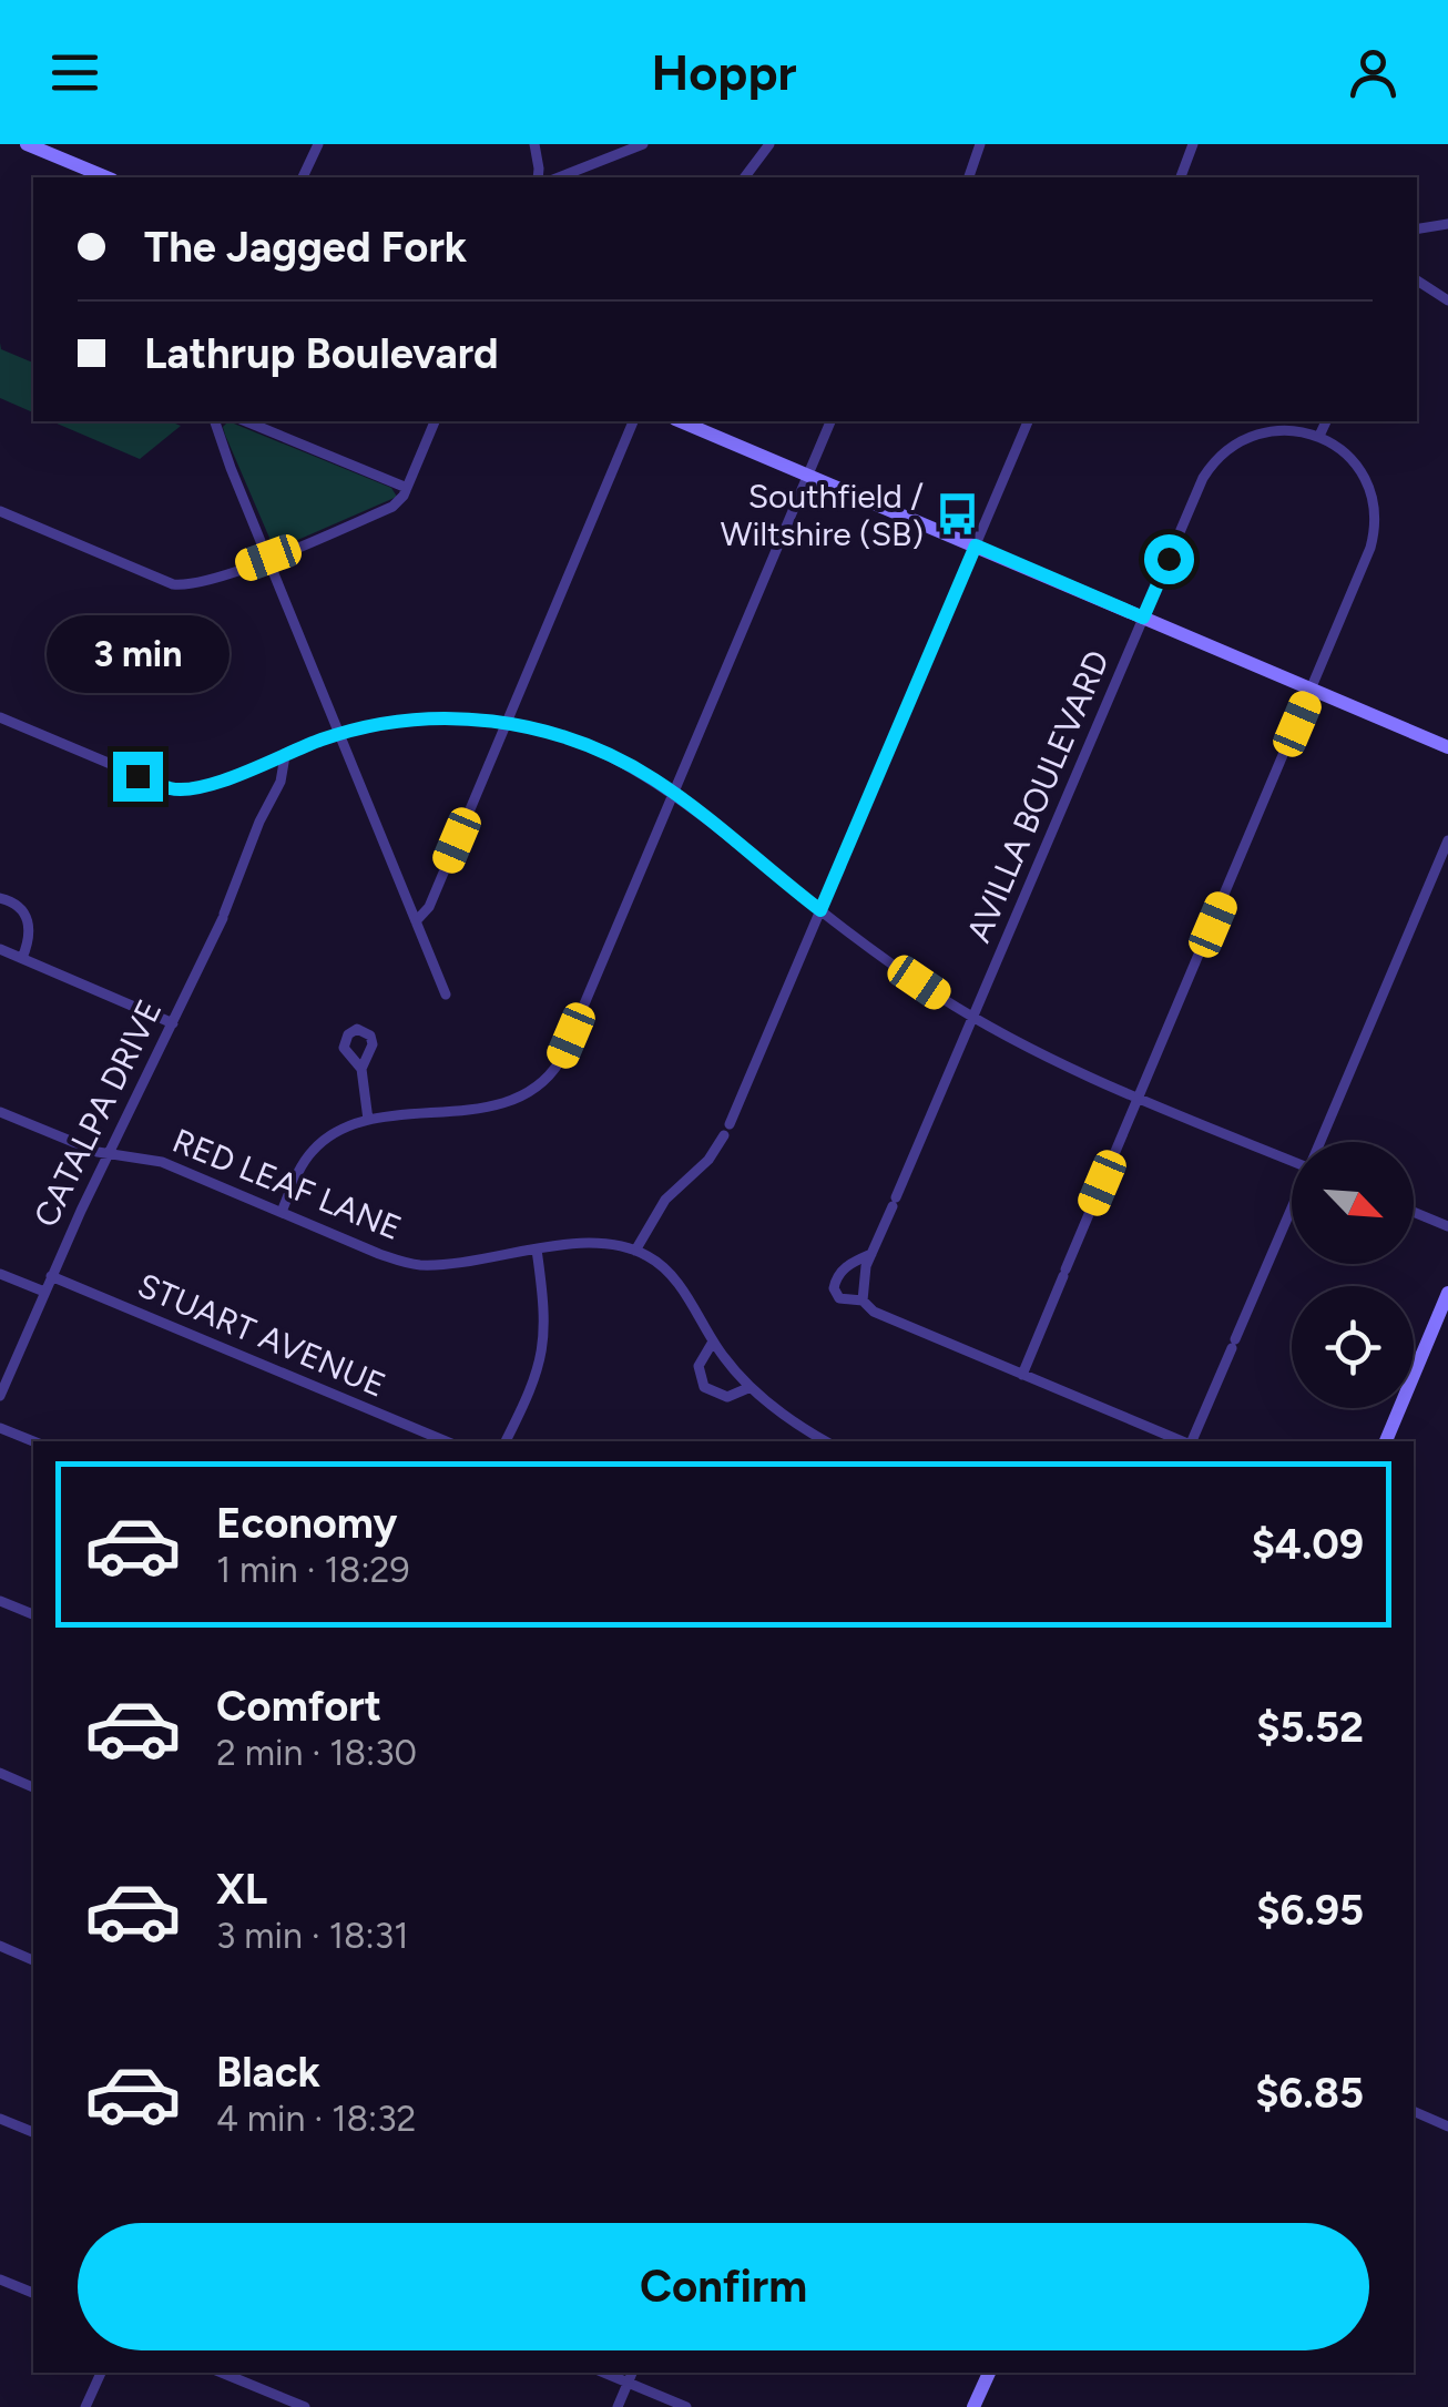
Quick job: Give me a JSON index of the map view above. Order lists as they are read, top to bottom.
{
  "streets": {
    "street": [
      "AVILLA BOULEVARD",
      "CATALPA DRIVE",
      "RED LEAF LANE",
      "STUART AVENUE"
    ]
  },
  "crossings": [
    ["CATALPA DRIVE", "RED LEAF LANE"],
    ["CATALPA DRIVE", "STUART AVENUE"]
  ],
  "places": {
    "bus stop": ["Southfield / Wiltshire (SB)"]
  },
  "north": "bottom right",
  "page": {
    "header": "Hoppr",
    "banner": ["The Jagged Fork", "Lathrup Boulevard"],
    "bubble": "3 min",
    "list": [
      {
        "name": "Economy",
        "note": "1 min · 18:29",
        "value": "$4.09"
      },
      {
        "name": "Comfort",
        "note": "2 min · 18:30",
        "value": "$5.52"
      },
      {
        "name": "XL",
        "note": "3 min · 18:31",
        "value": "$6.95"
      },
      {
        "name": "Black",
        "note": "4 min · 18:32",
        "value": "$6.85"
      }
    ],
    "buttons": "Confirm"
  }
}
